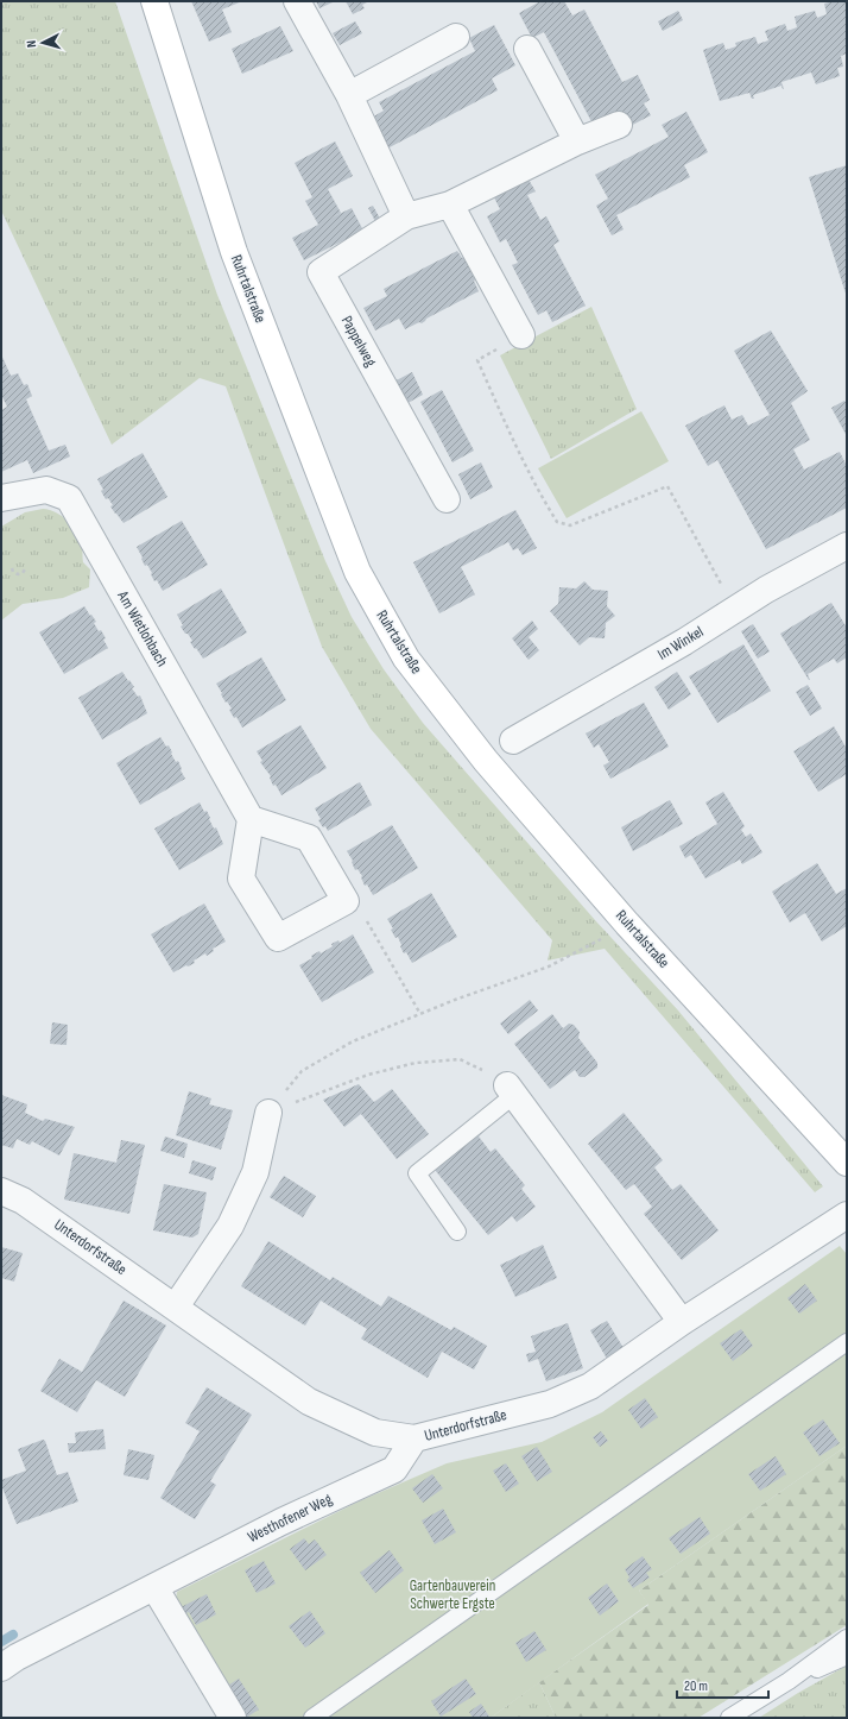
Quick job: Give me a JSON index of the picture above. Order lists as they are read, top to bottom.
{
  "streets": {
    "main road": ["Ruhrtalstraße"],
    "street": [
      "Pappelweg",
      "Am Wietlohbach",
      "Im Winkel",
      "Unterdorfstraße",
      "Westhofener Weg"
    ]
  },
  "crossings": [
    ["Unterdorfstraße", "Westhofener Weg"]
  ],
  "parks": ["Gartenbauverein Schwerte Ergste"],
  "scale_bar": "20 m",
  "north": "left"
}
